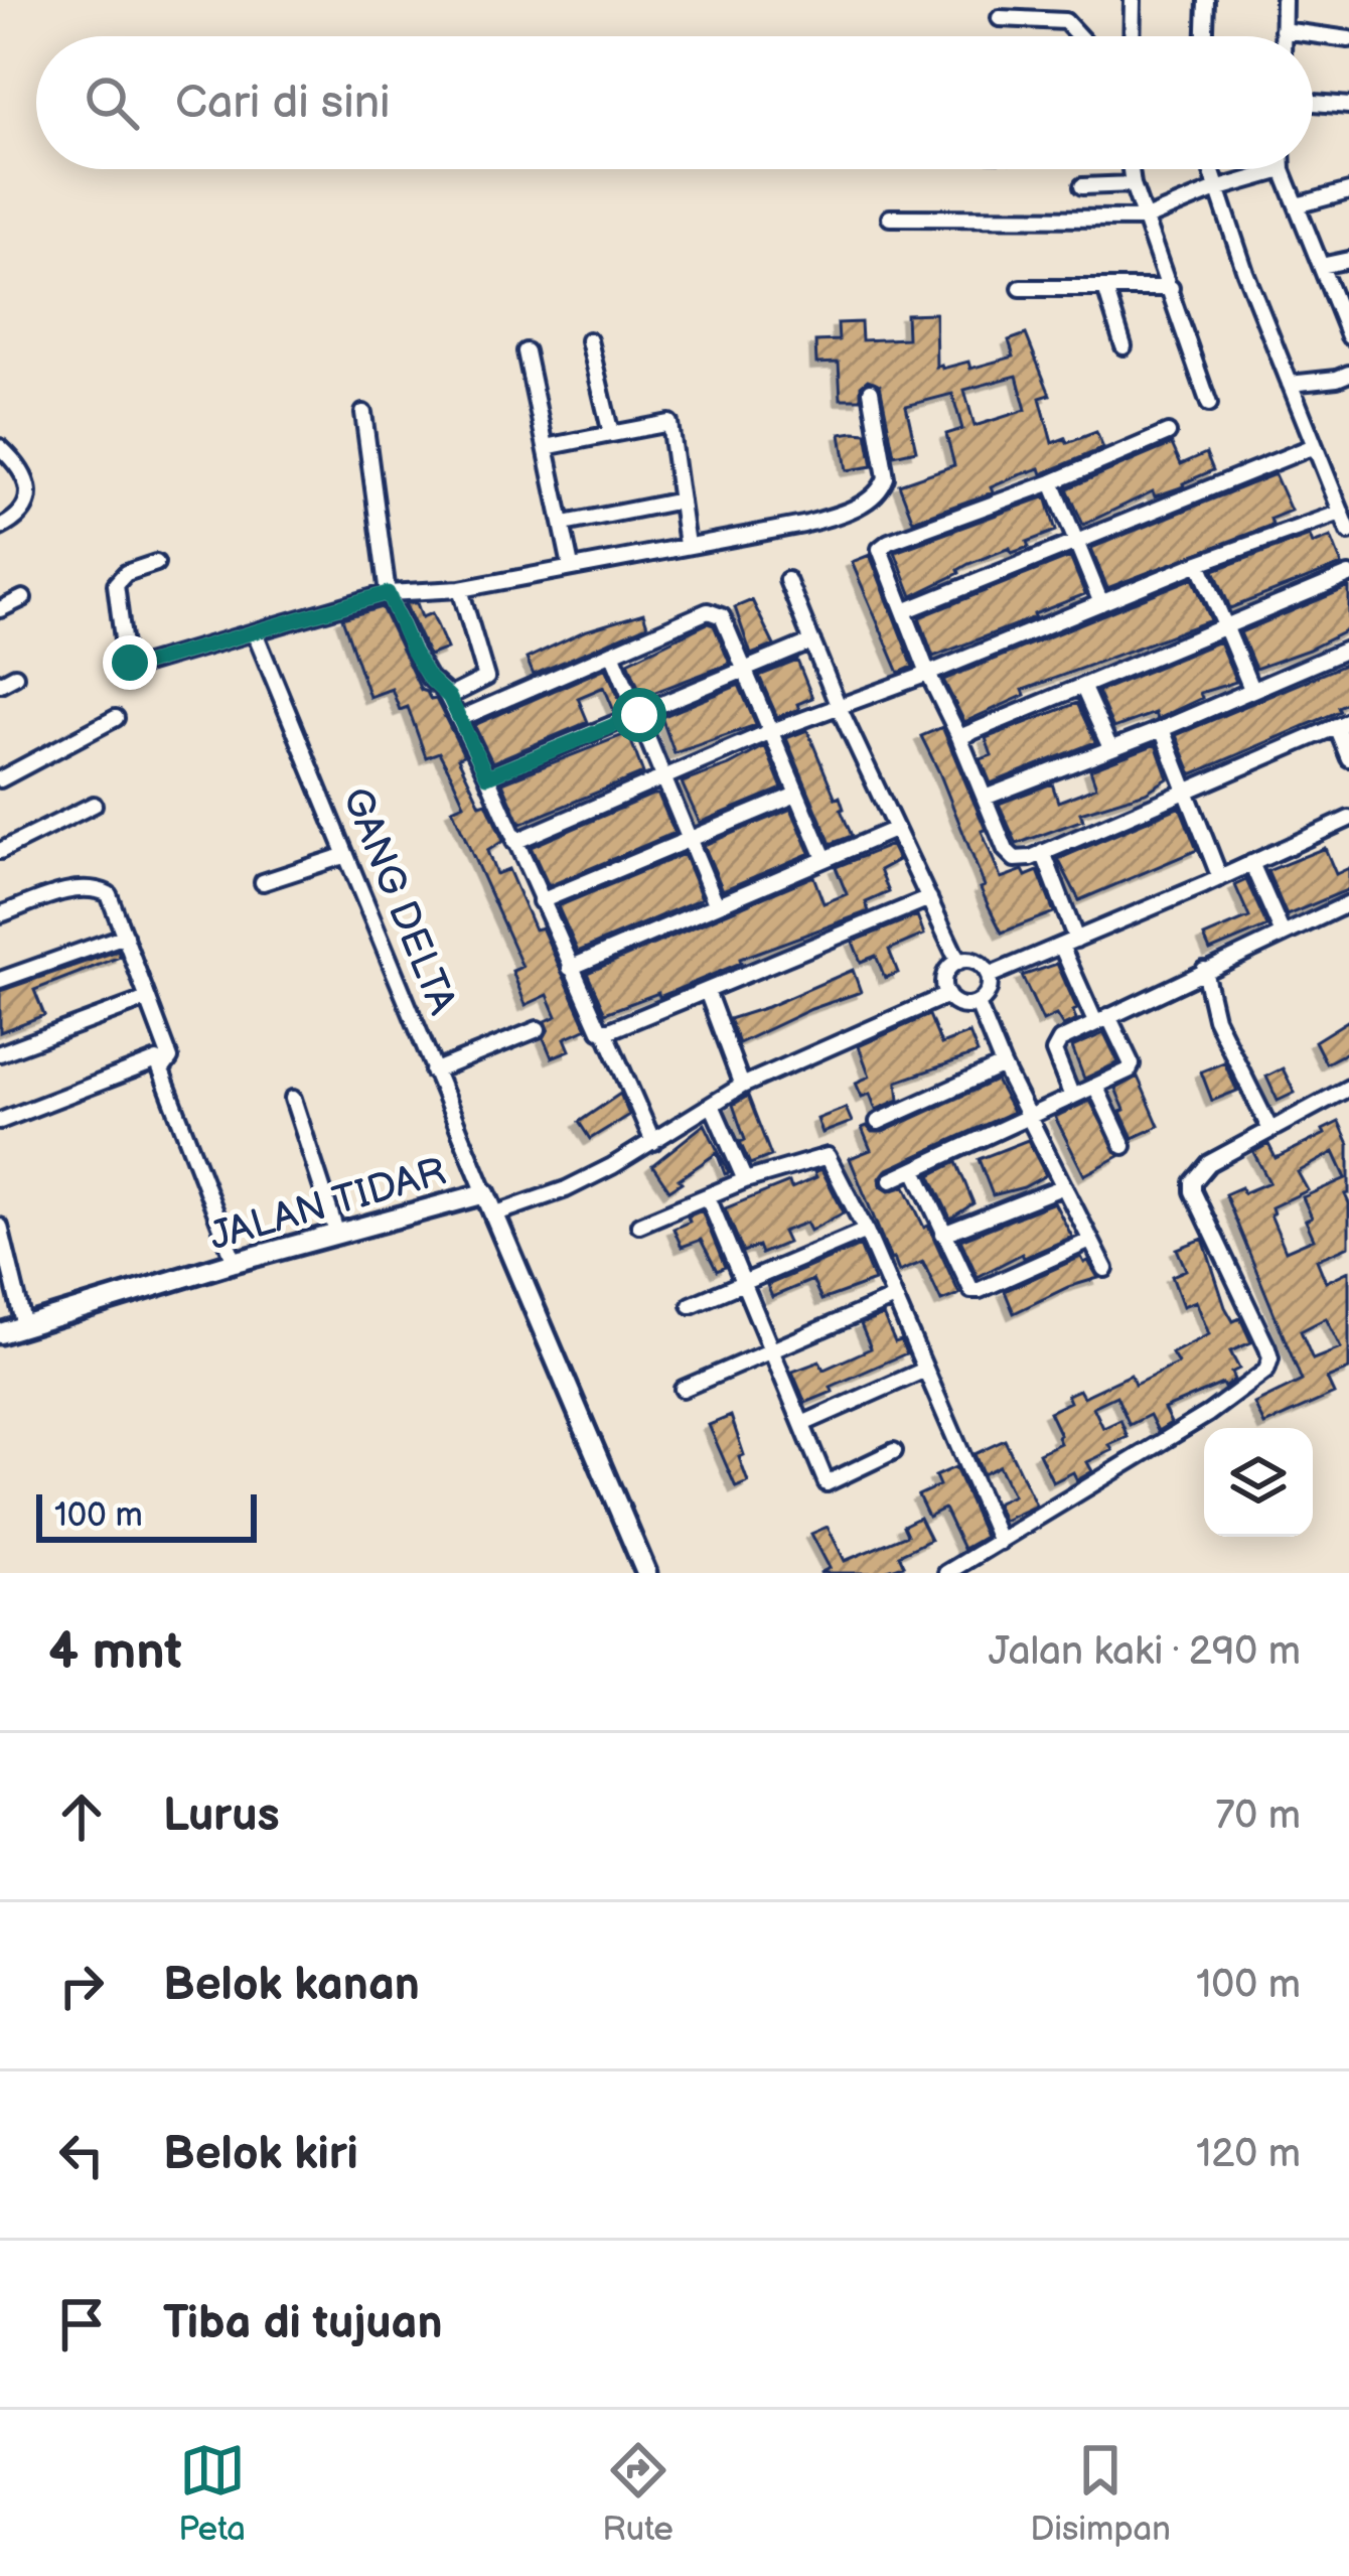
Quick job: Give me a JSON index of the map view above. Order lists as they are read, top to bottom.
{
  "streets": {
    "main road": ["JALAN TIDAR"],
    "street": ["GANG DELTA"]
  },
  "crossings": [
    ["GANG DELTA", "JALAN TIDAR"]
  ],
  "scale_bar": "100 m",
  "page": {
    "search": "Cari di sini",
    "scale": "100 m",
    "heading": ["4 mnt", "Jalan kaki · 290 m"],
    "list": [
      ["Lurus", "70 m"],
      ["Belok kanan", "100 m"],
      ["Belok kiri", "120 m"],
      "Tiba di tujuan"
    ],
    "nav": ["Peta", "Rute", "Disimpan"]
  }
}
